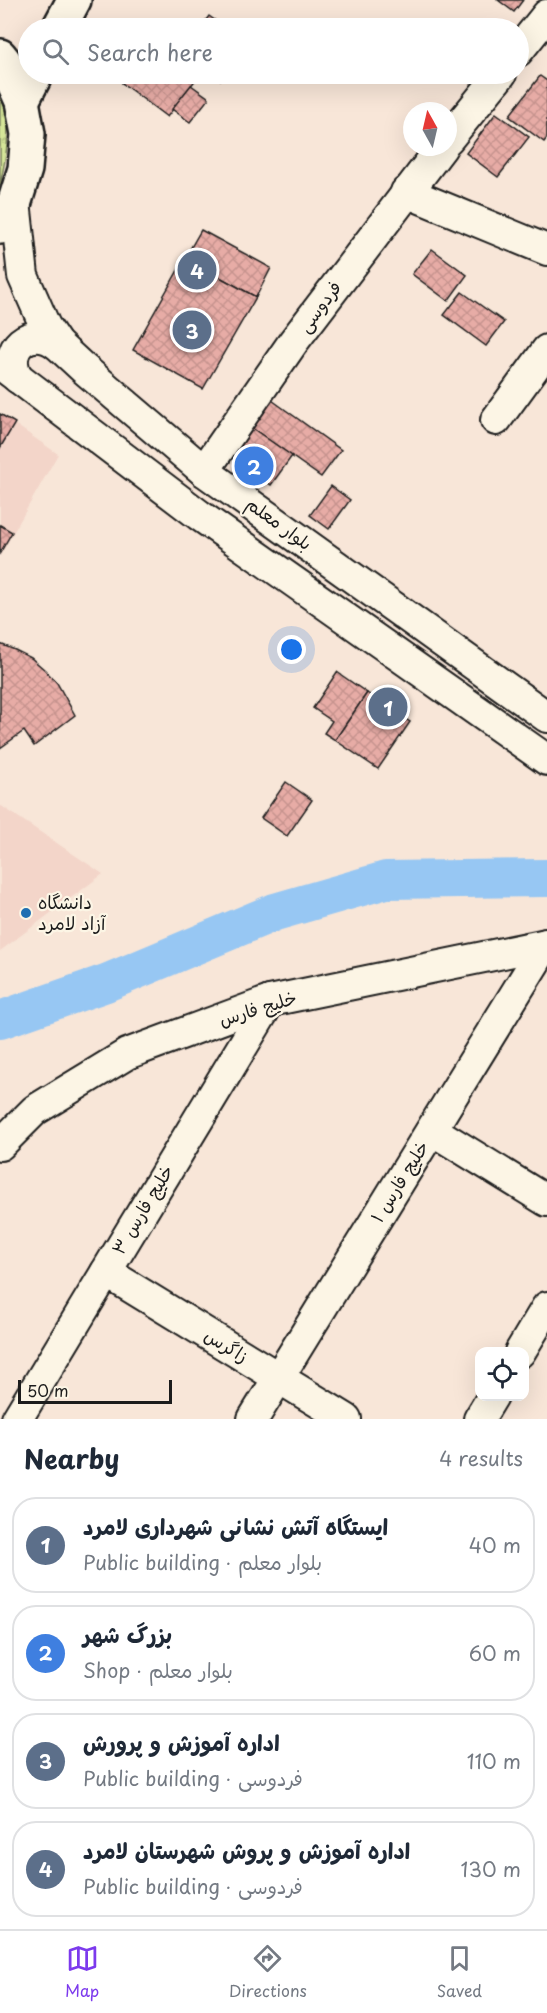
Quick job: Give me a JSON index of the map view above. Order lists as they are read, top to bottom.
{
  "streets": {
    "street": [
      "فردوسی",
      "بلوار معلم",
      "خلیج فارس",
      "خلیج فارس ۱",
      "خلیج فارس ۳",
      "زاگرس"
    ]
  },
  "crossings": [
    ["فردوسی", "بلوار معلم"],
    ["خلیج فارس", "خلیج فارس ۱"],
    ["خلیج فارس", "خلیج فارس ۳"],
    ["خلیج فارس ۱", "زاگرس"],
    ["خلیج فارس ۳", "زاگرس"]
  ],
  "places": ["دانشگاه آزاد لامرد"],
  "scale_bar": "50 m",
  "north": "top",
  "page": {
    "search": "Search here",
    "pins": [
      "4",
      "3",
      "2",
      "1"
    ],
    "scale": "50 m",
    "heading": ["Nearby", "4 results"],
    "list": [
      {
        "mark": "1",
        "name": "ایستگاه آتش نشانی شهرداری لامرد",
        "note": "Public building · بلوار معلم",
        "value": "40 m"
      },
      {
        "mark": "2",
        "name": "بزرگ شهر",
        "note": "Shop · بلوار معلم",
        "value": "60 m"
      },
      {
        "mark": "3",
        "name": "اداره آموزش و پرورش",
        "note": "Public building · فردوسی",
        "value": "110 m"
      },
      {
        "mark": "4",
        "name": "اداره آموزش و پروش شهرستان لامرد",
        "note": "Public building · فردوسی",
        "value": "130 m"
      }
    ],
    "nav": ["Map", "Directions", "Saved"]
  }
}
